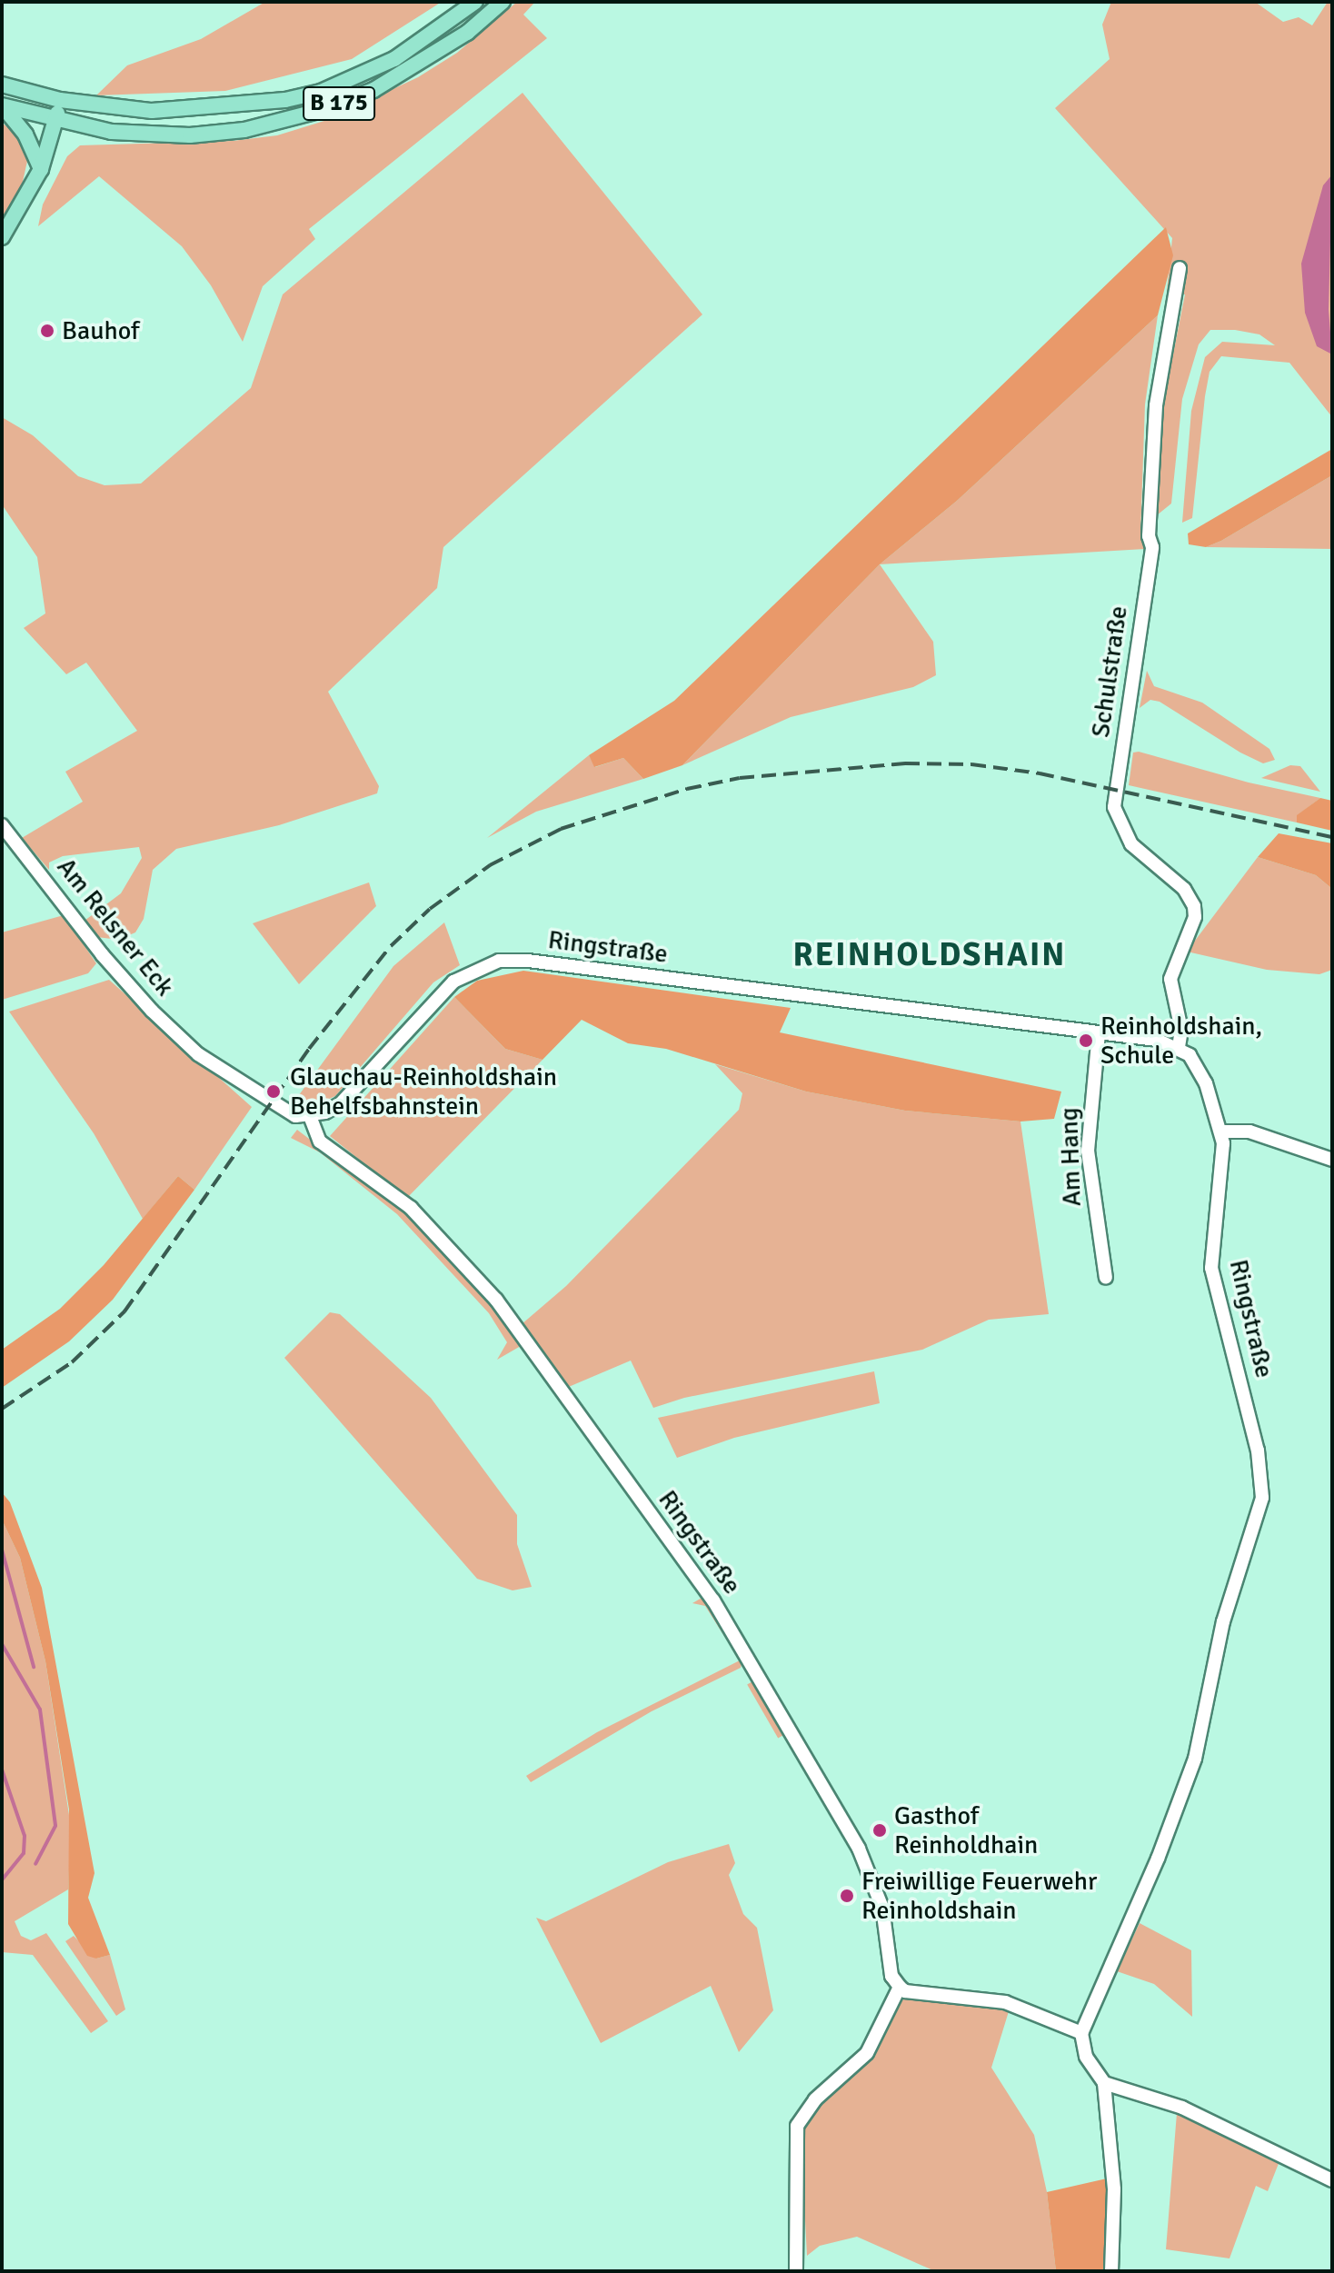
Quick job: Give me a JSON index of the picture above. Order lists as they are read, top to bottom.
{
  "streets": {
    "main road": ["B 175"],
    "street": [
      "Schulstraße",
      "Am Relsner Eck",
      "Ringstraße",
      "Am Hang"
    ]
  },
  "crossings": [
    ["Schulstraße", "Ringstraße"],
    ["Am Relsner Eck", "Ringstraße"],
    ["Ringstraße", "Am Hang"]
  ],
  "districts": ["REINHOLDSHAIN"],
  "places": [
    "Bauhof",
    "Reinholdshain, Schule",
    "Glauchau-Reinholdshain Behelfsbahnstein",
    "Gasthof Reinholdhain",
    "Freiwillige Feuerwehr Reinholdshain"
  ]
}
